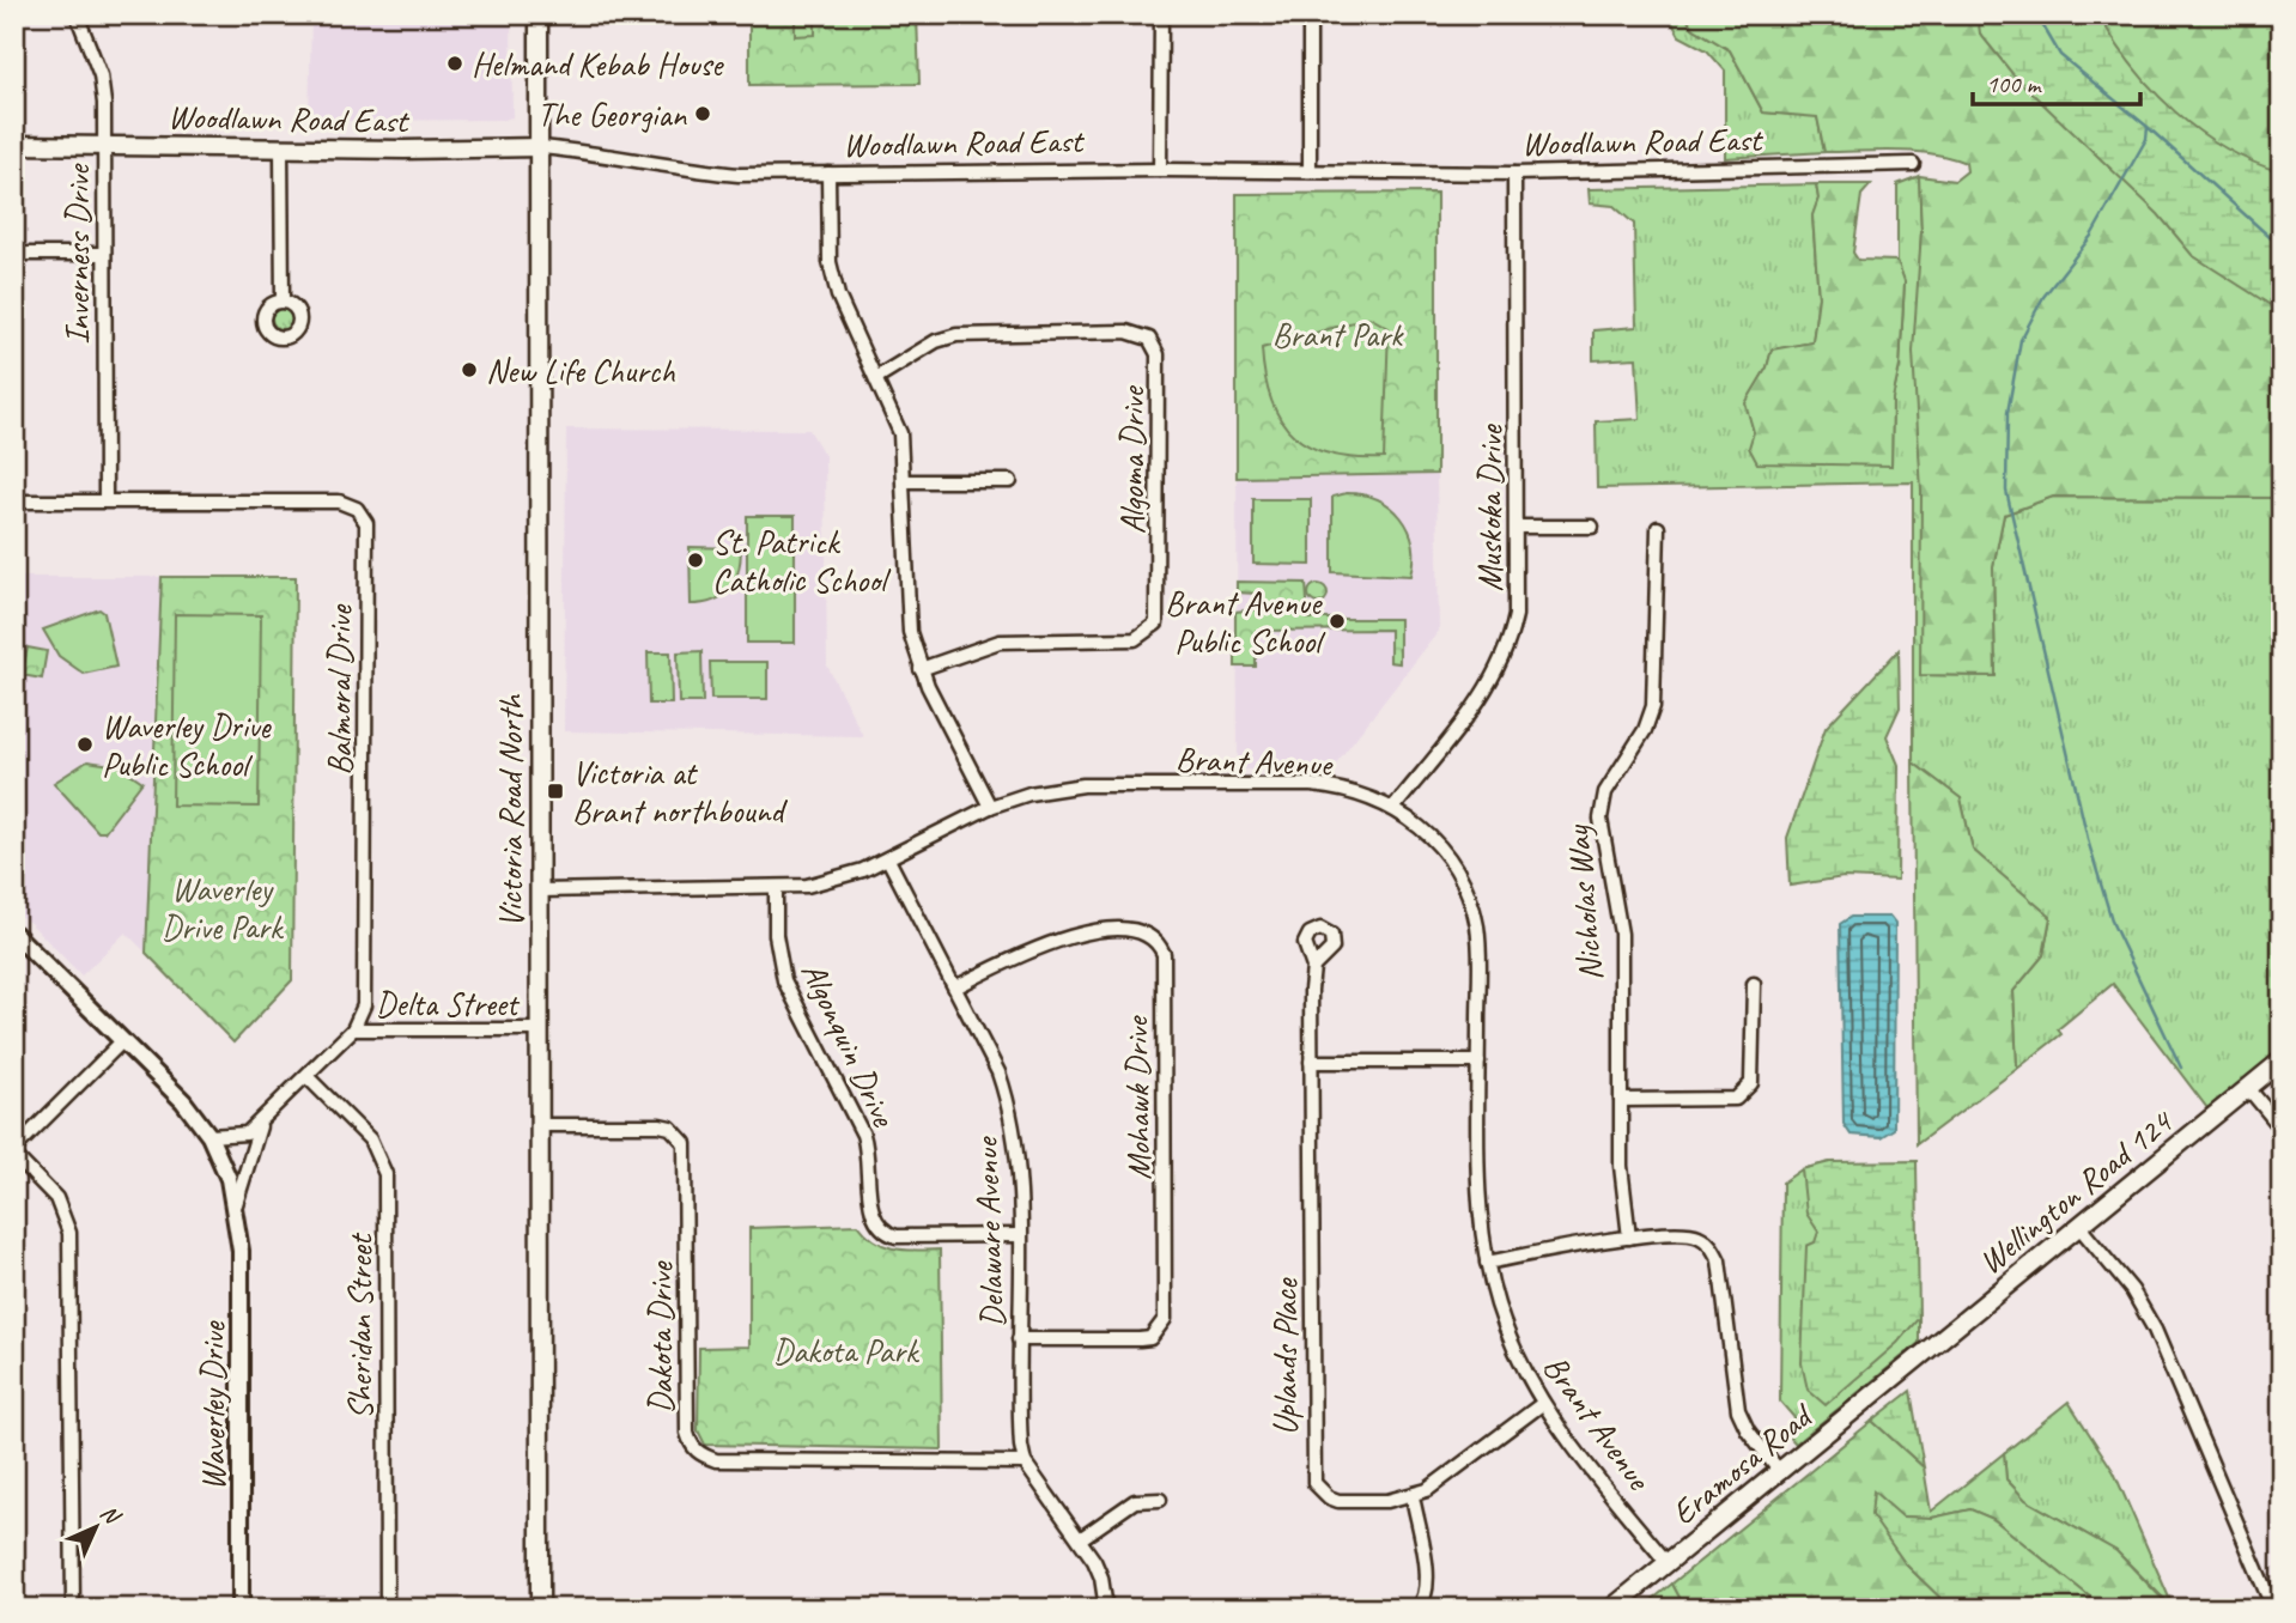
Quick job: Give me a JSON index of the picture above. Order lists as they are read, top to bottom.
{
  "streets": {
    "main road": [
      "Woodlawn Road East",
      "Victoria Road North",
      "Wellington Road 124",
      "Eramosa Road"
    ],
    "street": [
      "Inverness Drive",
      "Algoma Drive",
      "Muskoka Drive",
      "Balmoral Drive",
      "Brant Avenue",
      "Nicholas Way",
      "Delta Street",
      "Algonquin Drive",
      "Mohawk Drive",
      "Delaware Avenue",
      "Sheridan Street",
      "Dakota Drive",
      "Uplands Place",
      "Waverley Drive"
    ]
  },
  "crossings": [
    ["Woodlawn Road East", "Inverness Drive"],
    ["Woodlawn Road East", "Muskoka Drive"],
    ["Woodlawn Road East", "Victoria Road North"],
    ["Inverness Drive", "Balmoral Drive"],
    ["Muskoka Drive", "Brant Avenue"],
    ["Balmoral Drive", "Delta Street"],
    ["Balmoral Drive", "Sheridan Street"],
    ["Balmoral Drive", "Waverley Drive"],
    ["Brant Avenue", "Victoria Road North"],
    ["Brant Avenue", "Algonquin Drive"],
    ["Brant Avenue", "Delaware Avenue"],
    ["Brant Avenue", "Uplands Place"],
    ["Brant Avenue", "Eramosa Road"],
    ["Victoria Road North", "Delta Street"],
    ["Victoria Road North", "Dakota Drive"],
    ["Algonquin Drive", "Delaware Avenue"],
    ["Mohawk Drive", "Delaware Avenue"],
    ["Wellington Road 124", "Eramosa Road"],
    ["Delaware Avenue", "Dakota Drive"]
  ],
  "parks": ["Brant Park", "Waverley Drive Park", "Dakota Park"],
  "places": {
    "other": [
      "Helmand Kebab House",
      "The Georgian",
      "New Life Church",
      "St. Patrick Catholic School",
      "Brant Avenue Public School",
      "Waverley Drive Public School"
    ],
    "transit": ["Victoria at Brant northbound"]
  },
  "scale_bar": "100 m",
  "north": "top right"
}
